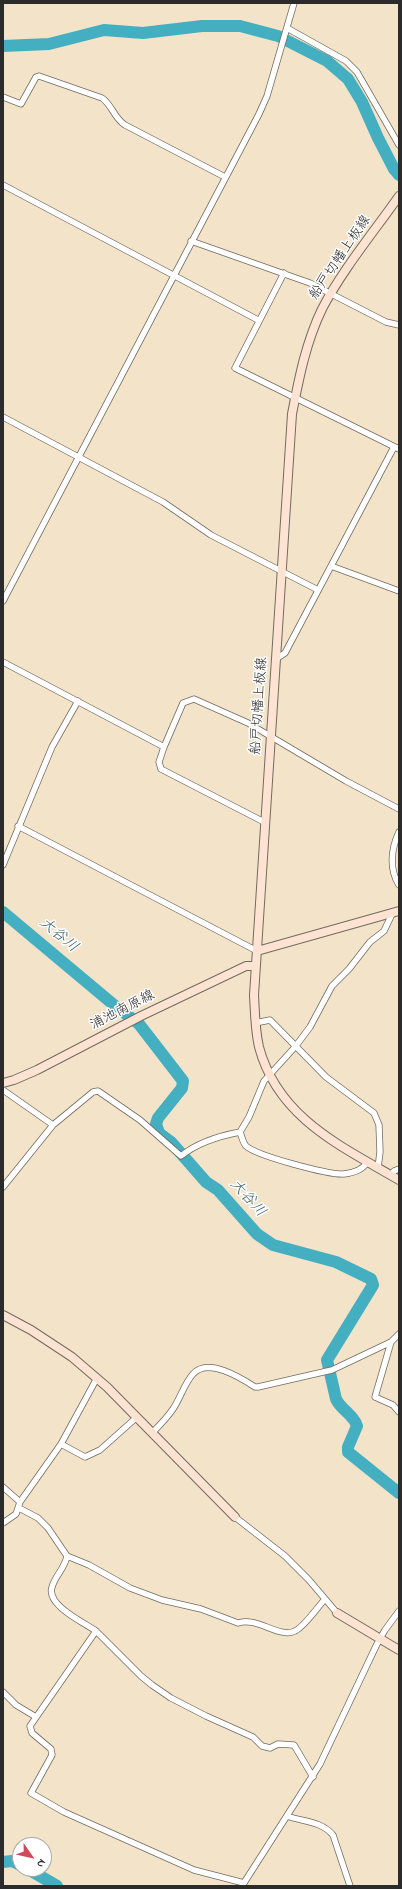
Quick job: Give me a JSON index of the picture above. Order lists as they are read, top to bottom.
{
  "streets": {
    "main road": ["船戸切幡上板線", "浦池南原線"]
  },
  "crossings": [
    ["船戸切幡上板線", "浦池南原線"]
  ],
  "water": ["大谷川"],
  "north": "bottom right"
}
